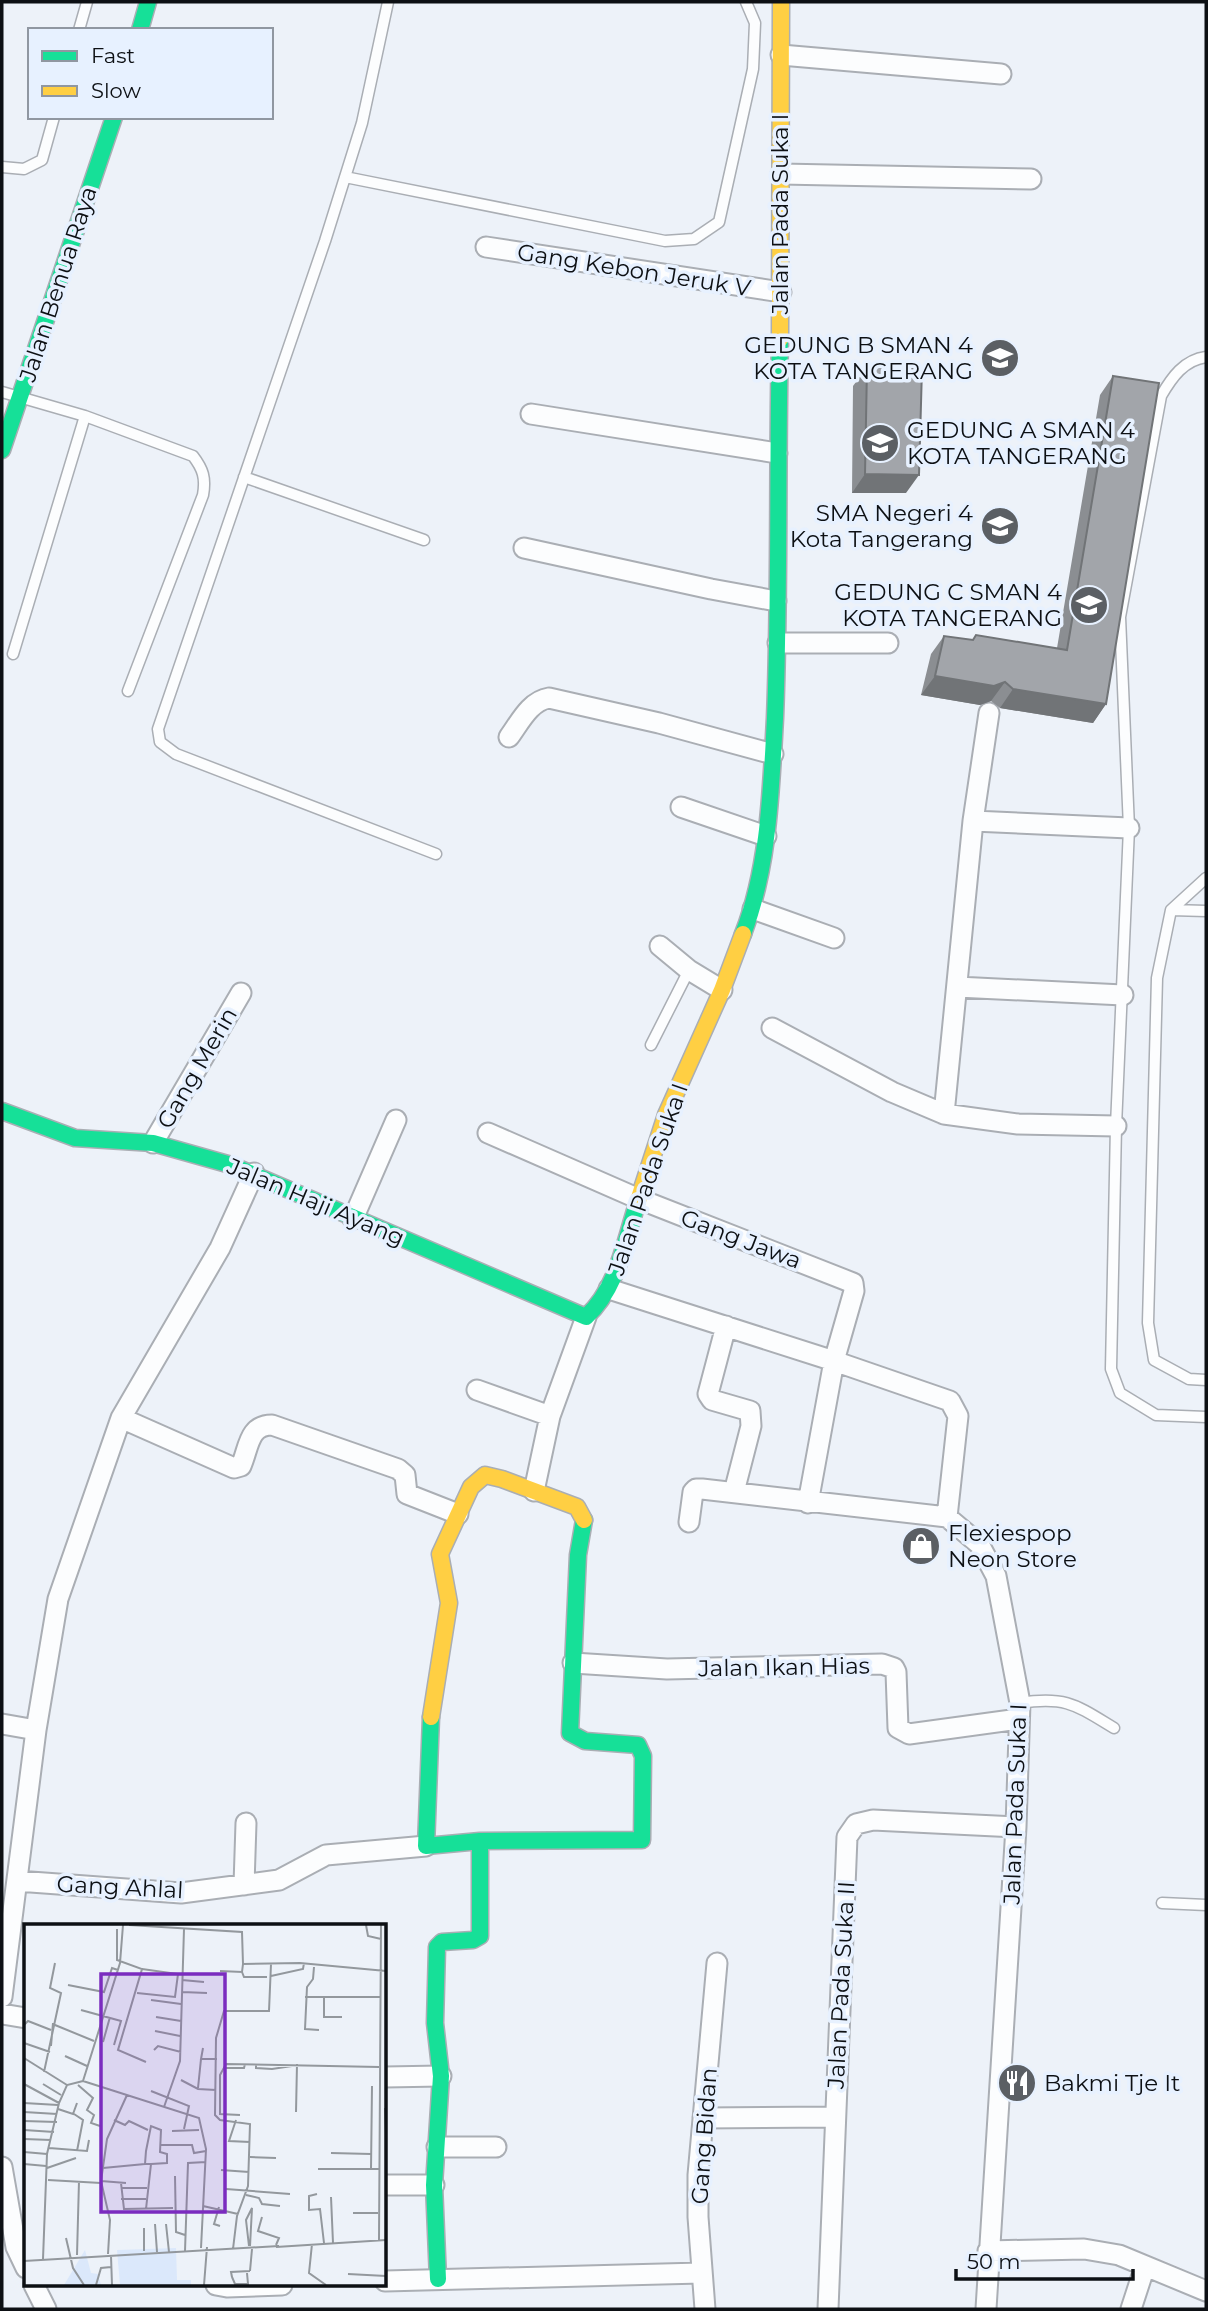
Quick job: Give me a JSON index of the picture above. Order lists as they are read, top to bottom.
{
  "streets": {
    "street": [
      "Jalan Pada Suka I",
      "Gang Kebon Jeruk V",
      "Jalan Benua Raya",
      "Gang Merin",
      "Jalan Haji Ayang",
      "Gang Jawa",
      "Jalan Ikan Hias",
      "Gang Ahlal",
      "Jalan Pada Suka II",
      "Gang Bidan"
    ]
  },
  "crossings": [
    ["Jalan Pada Suka I", "Gang Kebon Jeruk V"],
    ["Jalan Pada Suka I", "Gang Jawa"],
    ["Jalan Pada Suka I", "Jalan Ikan Hias"],
    ["Jalan Pada Suka I", "Jalan Pada Suka II"],
    ["Gang Merin", "Jalan Haji Ayang"]
  ],
  "places": {
    "school or university": [
      "GEDUNG B SMAN 4 KOTA TANGERANG",
      "GEDUNG A SMAN 4 KOTA TANGERANG",
      "SMA Negeri 4 Kota Tangerang",
      "GEDUNG C SMAN 4 KOTA TANGERANG"
    ],
    "shop": ["Flexiespop Neon Store"],
    "restaurant": ["Bakmi Tje It"]
  },
  "legend": ["Fast", "Slow"],
  "scale_bar": "50 m"
}
